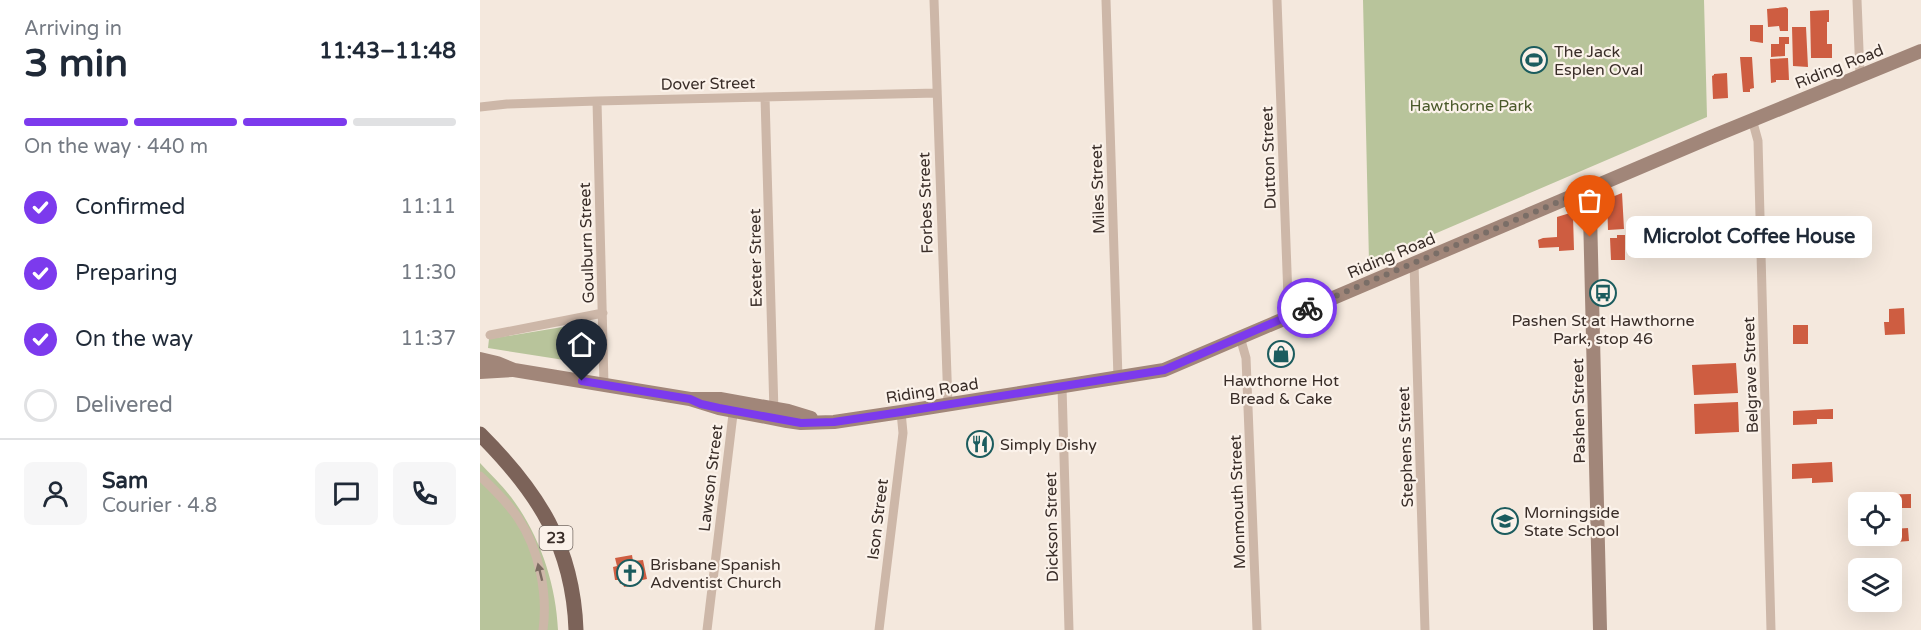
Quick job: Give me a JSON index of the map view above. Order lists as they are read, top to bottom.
{
  "streets": {
    "main road": ["Riding Road", "Pashen Street", "23"],
    "street": [
      "Dover Street",
      "Dutton Street",
      "Miles Street",
      "Forbes Street",
      "Goulburn Street",
      "Exeter Street",
      "Belgrave Street",
      "Stephens Street",
      "Lawson Street",
      "Monmouth Street",
      "Ison Street",
      "Dickson Street"
    ]
  },
  "crossings": [
    ["Riding Road", "Dutton Street"],
    ["Riding Road", "Miles Street"],
    ["Riding Road", "Forbes Street"],
    ["Riding Road", "Goulburn Street"],
    ["Riding Road", "Exeter Street"],
    ["Riding Road", "Belgrave Street"],
    ["Riding Road", "Pashen Street"],
    ["Riding Road", "Stephens Street"],
    ["Riding Road", "Lawson Street"],
    ["Riding Road", "Monmouth Street"],
    ["Riding Road", "Ison Street"],
    ["Riding Road", "Dickson Street"],
    ["Dover Street", "Forbes Street"],
    ["Dover Street", "Goulburn Street"],
    ["Dover Street", "Exeter Street"]
  ],
  "parks": ["Hawthorne Park"],
  "places": {
    "sports": ["The Jack Esplen Oval"],
    "other": ["Microlot Coffee House"],
    "bus stop": ["Pashen St at Hawthorne Park, stop 46"],
    "shop": ["Hawthorne Hot Bread & Cake"],
    "restaurant": ["Simply Dishy"],
    "school or university": ["Morningside State School"],
    "church": ["Brisbane Spanish Adventist Church"]
  },
  "page": {
    "heading": ["3 min", "Arriving in", "11:43–11:48"],
    "panel": ["Sam", "Courier · 4.8"],
    "bar": "On the way · 440 m",
    "list": [
      ["Confirmed", "11:11"],
      ["Preparing", "11:30"],
      ["On the way", "11:37"],
      "Delivered"
    ],
    "bubble": "Microlot Coffee House"
  }
}
